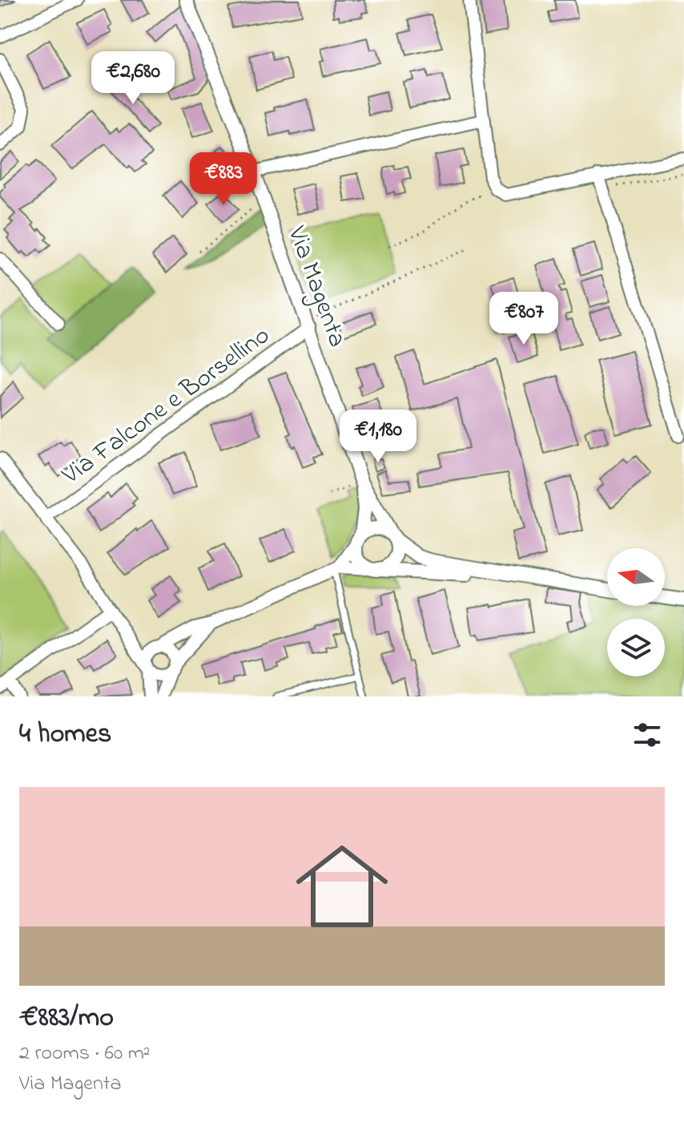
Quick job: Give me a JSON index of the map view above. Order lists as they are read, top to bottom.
{
  "streets": {
    "street": ["Via Magenta", "Via Falcone e Borsellino"]
  },
  "crossings": [
    ["Via Magenta", "Via Falcone e Borsellino"]
  ],
  "north": "left",
  "page": {
    "price": [
      "€2,680",
      "€883",
      "€807",
      "€1,180"
    ],
    "heading": "4 homes",
    "list": [
      {
        "name": "€883/mo",
        "note": "2 rooms · 60 m² · Via Magenta"
      }
    ]
  }
}
